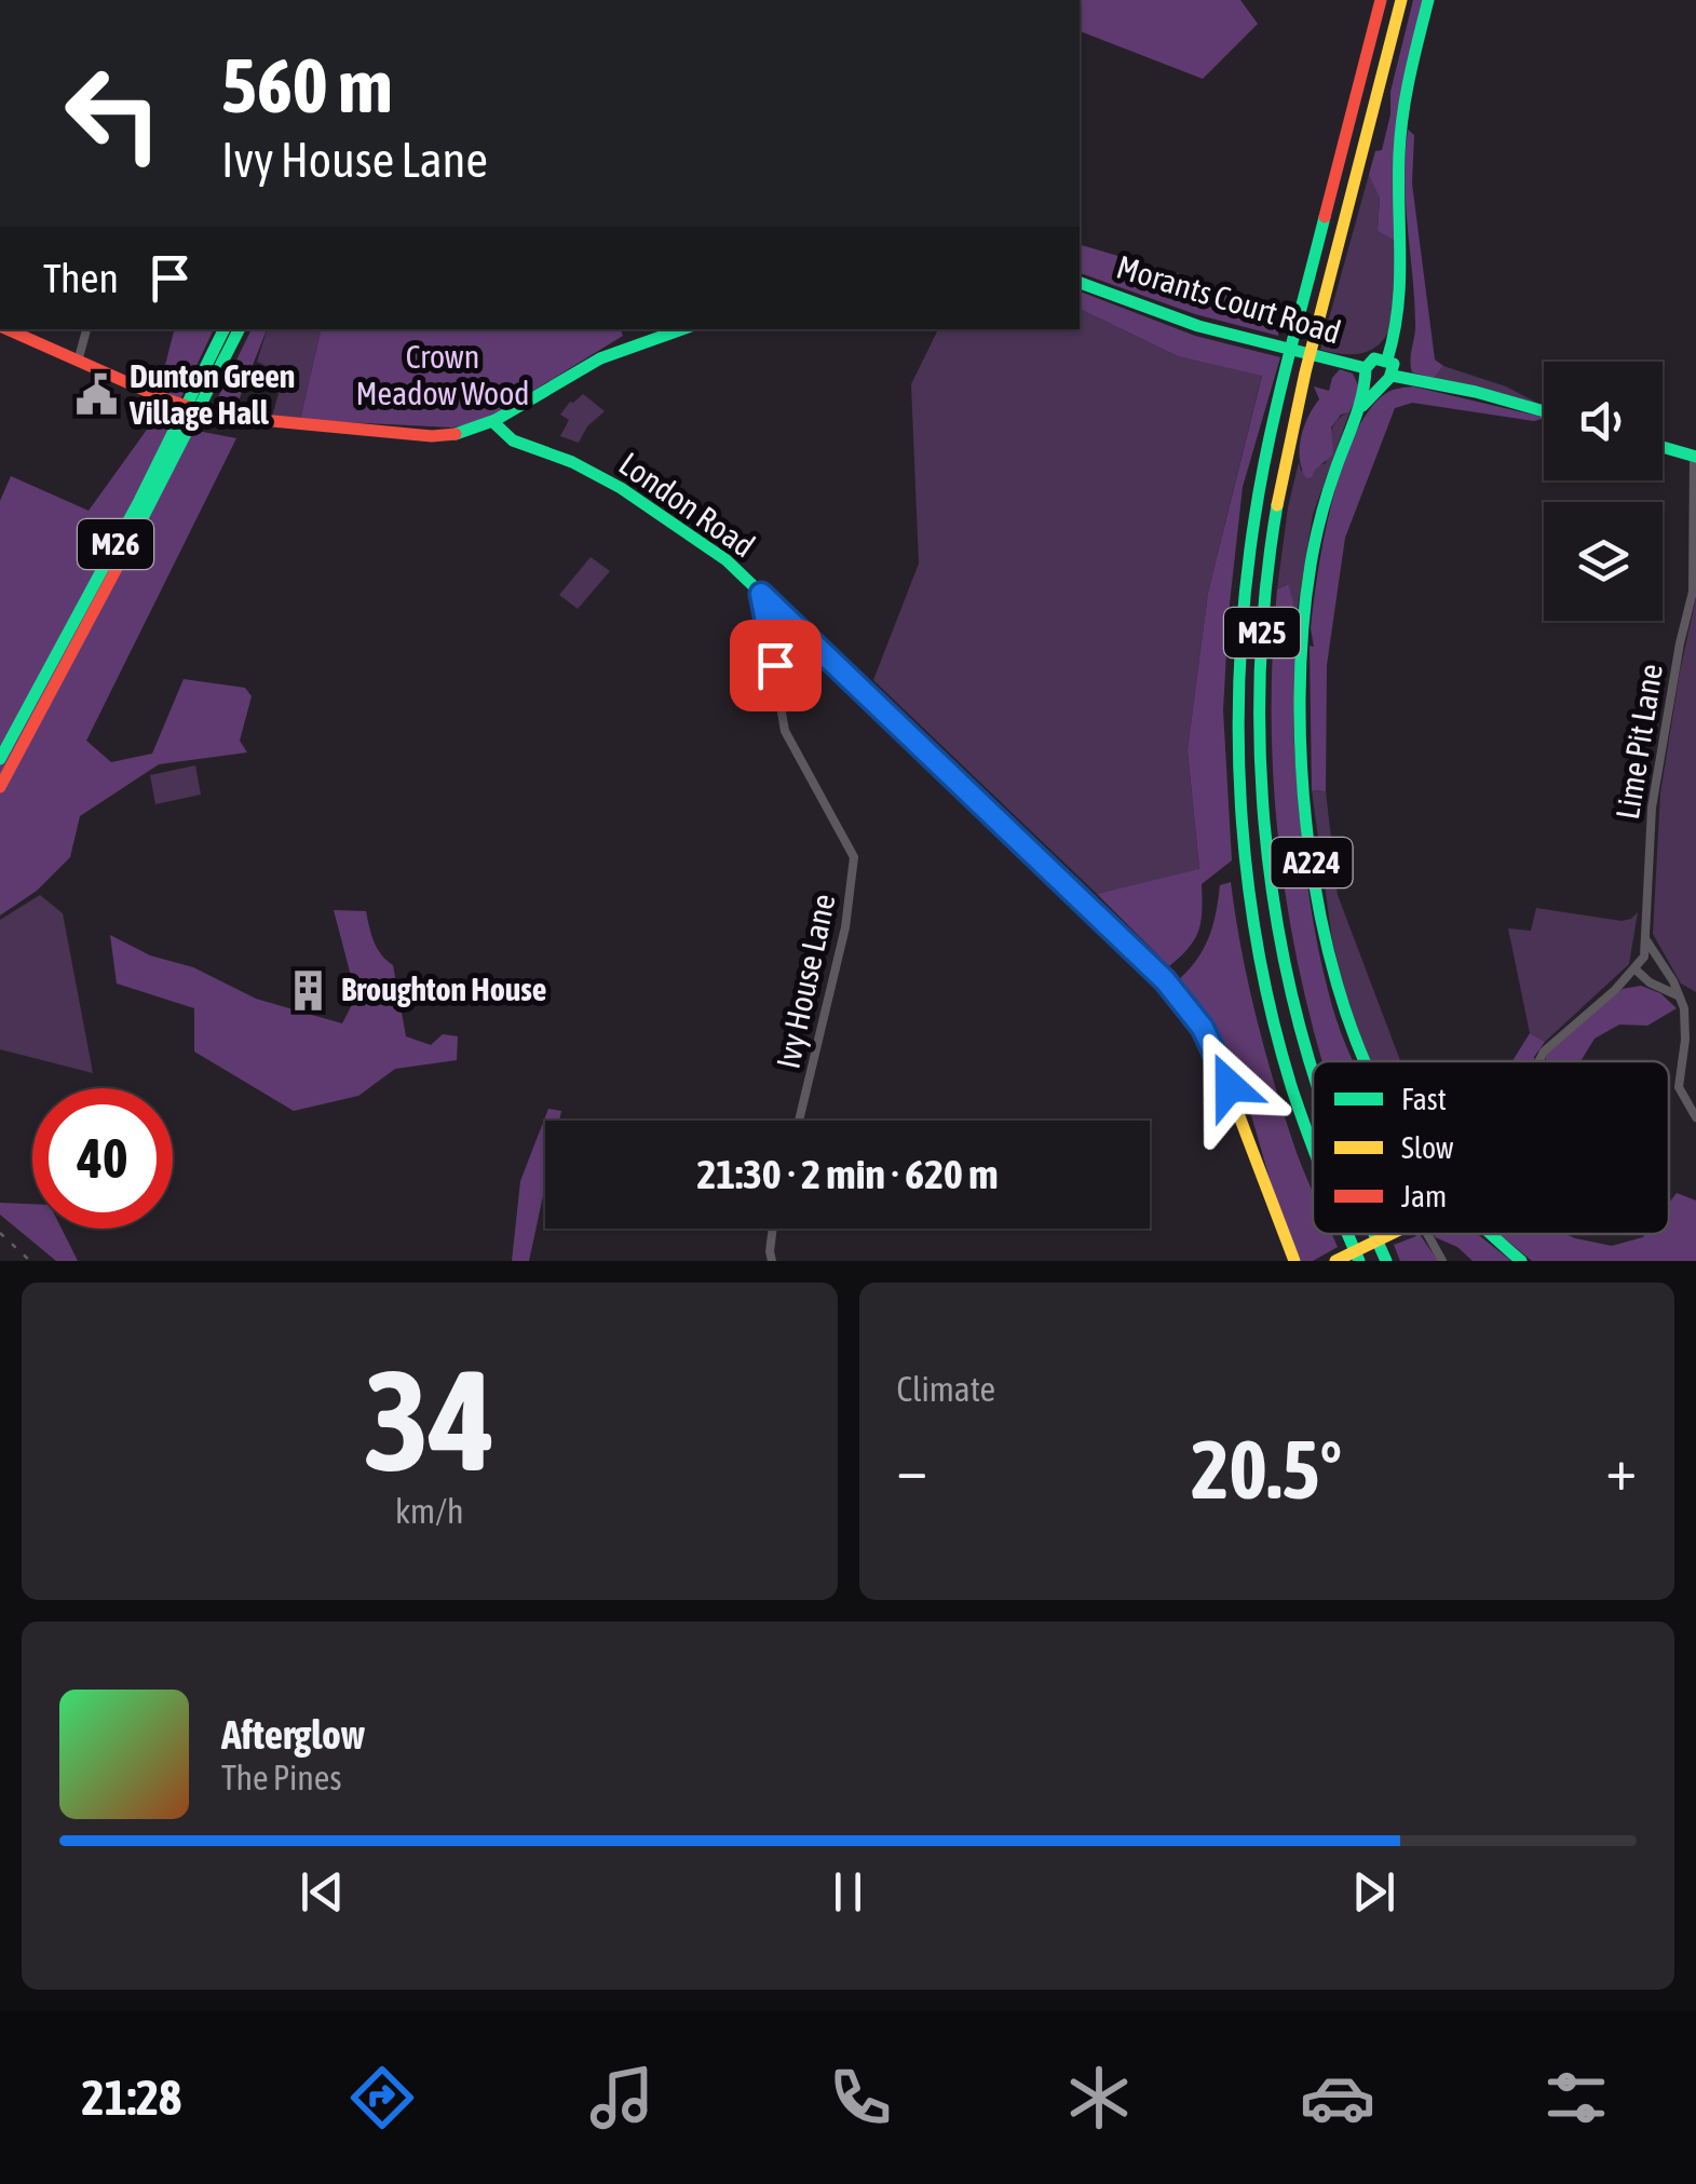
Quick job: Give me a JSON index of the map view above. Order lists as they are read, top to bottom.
{
  "streets": {
    "main road": [
      "Morants Court Road",
      "London Road",
      "M26",
      "M25",
      "A224"
    ],
    "street": ["Lime Pit Lane", "Ivy House Lane"]
  },
  "crossings": [
    ["Morants Court Road", "A224"],
    ["London Road", "Ivy House Lane"]
  ],
  "parks": ["Crown Meadow Wood"],
  "places": {
    "public building": ["Dunton Green Village Hall"],
    "building": ["Broughton House"]
  },
  "legend": ["Fast", "Slow", "Jam"],
  "page": {
    "turn": ["560 m", "Ivy House Lane"],
    "then": "Then",
    "limit": "40",
    "trip": "21:30 · 2 min · 620 m",
    "tile": [
      ["34", "km/h"],
      "Climate"
    ],
    "heat": ["−", "20.5°", "+"],
    "song": ["Afterglow", "The Pines"],
    "tabs": "21:28"
  }
}
